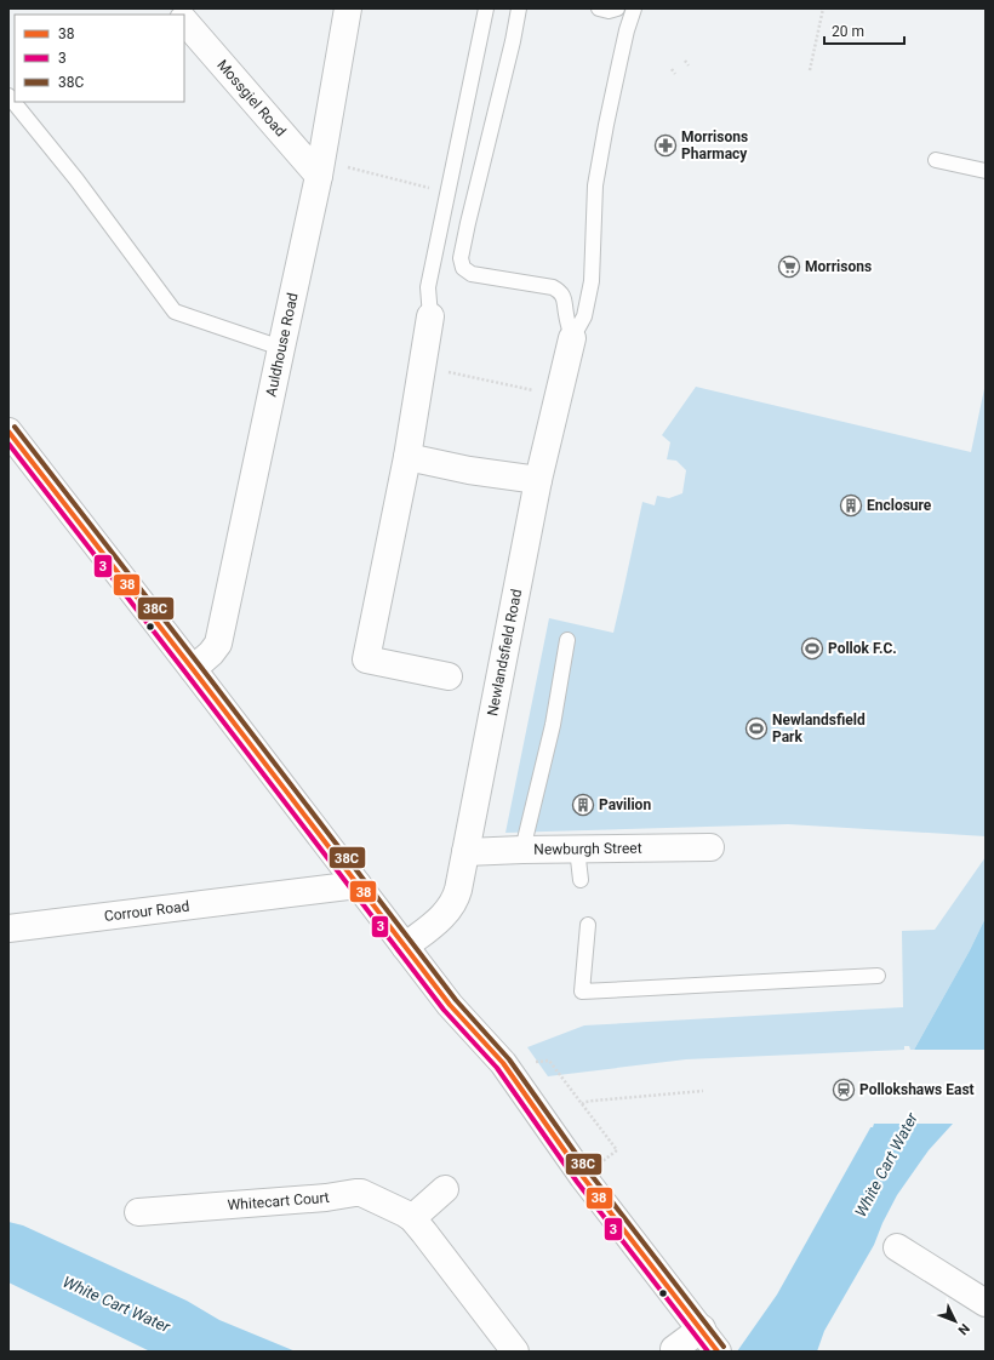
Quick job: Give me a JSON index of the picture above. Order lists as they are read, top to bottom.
{
  "streets": {
    "street": [
      "Mossgiel Road",
      "Auldhouse Road",
      "Newlandsfield Road",
      "Newburgh Street",
      "Corrour Road",
      "Whitecart Court"
    ]
  },
  "crossings": [
    ["Mossgiel Road", "Auldhouse Road"],
    ["Newlandsfield Road", "Newburgh Street"]
  ],
  "water": ["White Cart Water"],
  "places": {
    "pharmacy": ["Morrisons Pharmacy"],
    "supermarket": ["Morrisons"],
    "building": ["Enclosure", "Pavilion"],
    "sports": ["Pollok F.C.", "Newlandsfield Park"],
    "station": ["Pollokshaws East"]
  },
  "lines": ["transit line 38C", "transit line 38", "transit line 3"],
  "legend": ["38", "3", "38C"],
  "scale_bar": "20 m",
  "north": "bottom right"
}
